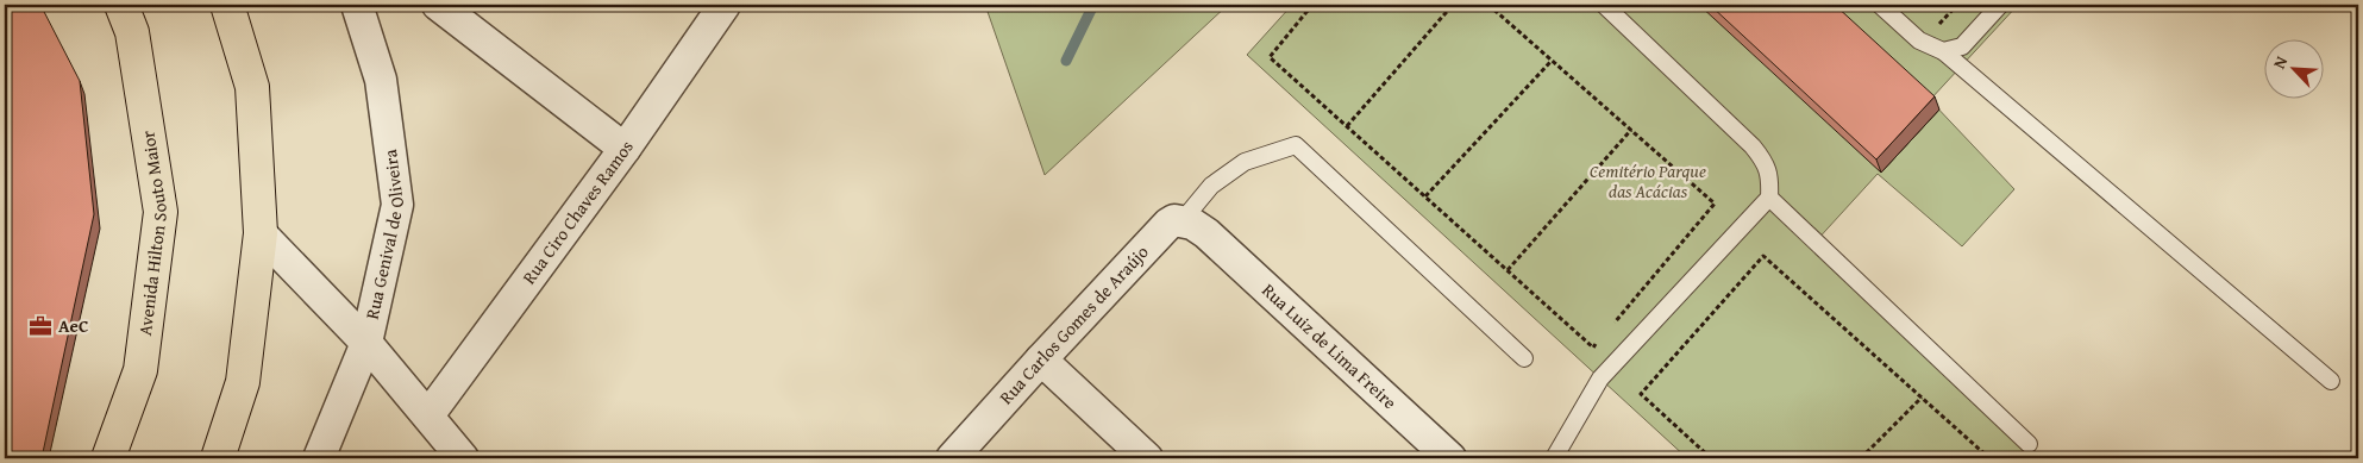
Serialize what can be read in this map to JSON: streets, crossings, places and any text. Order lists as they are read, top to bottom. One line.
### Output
{"streets":{"main road":["Avenida Hilton Souto Maior"],"street":["Rua Ciro Chaves Ramos","Rua Genival de Oliveira","Rua Carlos Gomes de Araújo","Rua Luiz de Lima Freire"]},"crossings":[["Rua Carlos Gomes de Araújo","Rua Luiz de Lima Freire"]],"parks":["Cemitério Parque das Acácias"],"places":{"office":["AeC"]},"north":"top left"}
